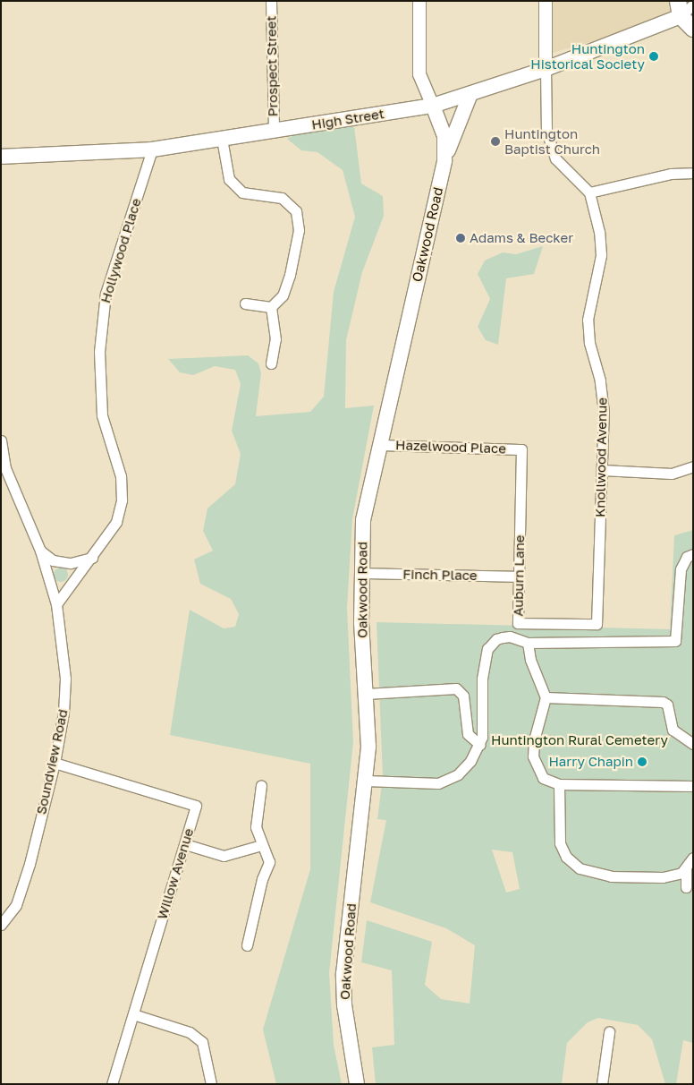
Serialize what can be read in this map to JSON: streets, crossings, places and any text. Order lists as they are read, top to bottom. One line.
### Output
{"streets":{"main road":["High Street","Oakwood Road"],"street":["Prospect Street","Hollywood Place","Hazelwood Place","Knollwood Avenue","Finch Place","Auburn Lane","Soundview Road","Willow Avenue"]},"crossings":[["Prospect Street","High Street"],["High Street","Oakwood Road"],["High Street","Hollywood Place"],["Oakwood Road","Hazelwood Place"],["Oakwood Road","Finch Place"],["Hollywood Place","Soundview Road"],["Hazelwood Place","Auburn Lane"],["Knollwood Avenue","Auburn Lane"],["Finch Place","Auburn Lane"],["Soundview Road","Willow Avenue"]],"parks":["Huntington Rural Cemetery"],"places":["Huntington Historical Society","Huntington Baptist Church","Adams & Becker","Harry Chapin"]}
